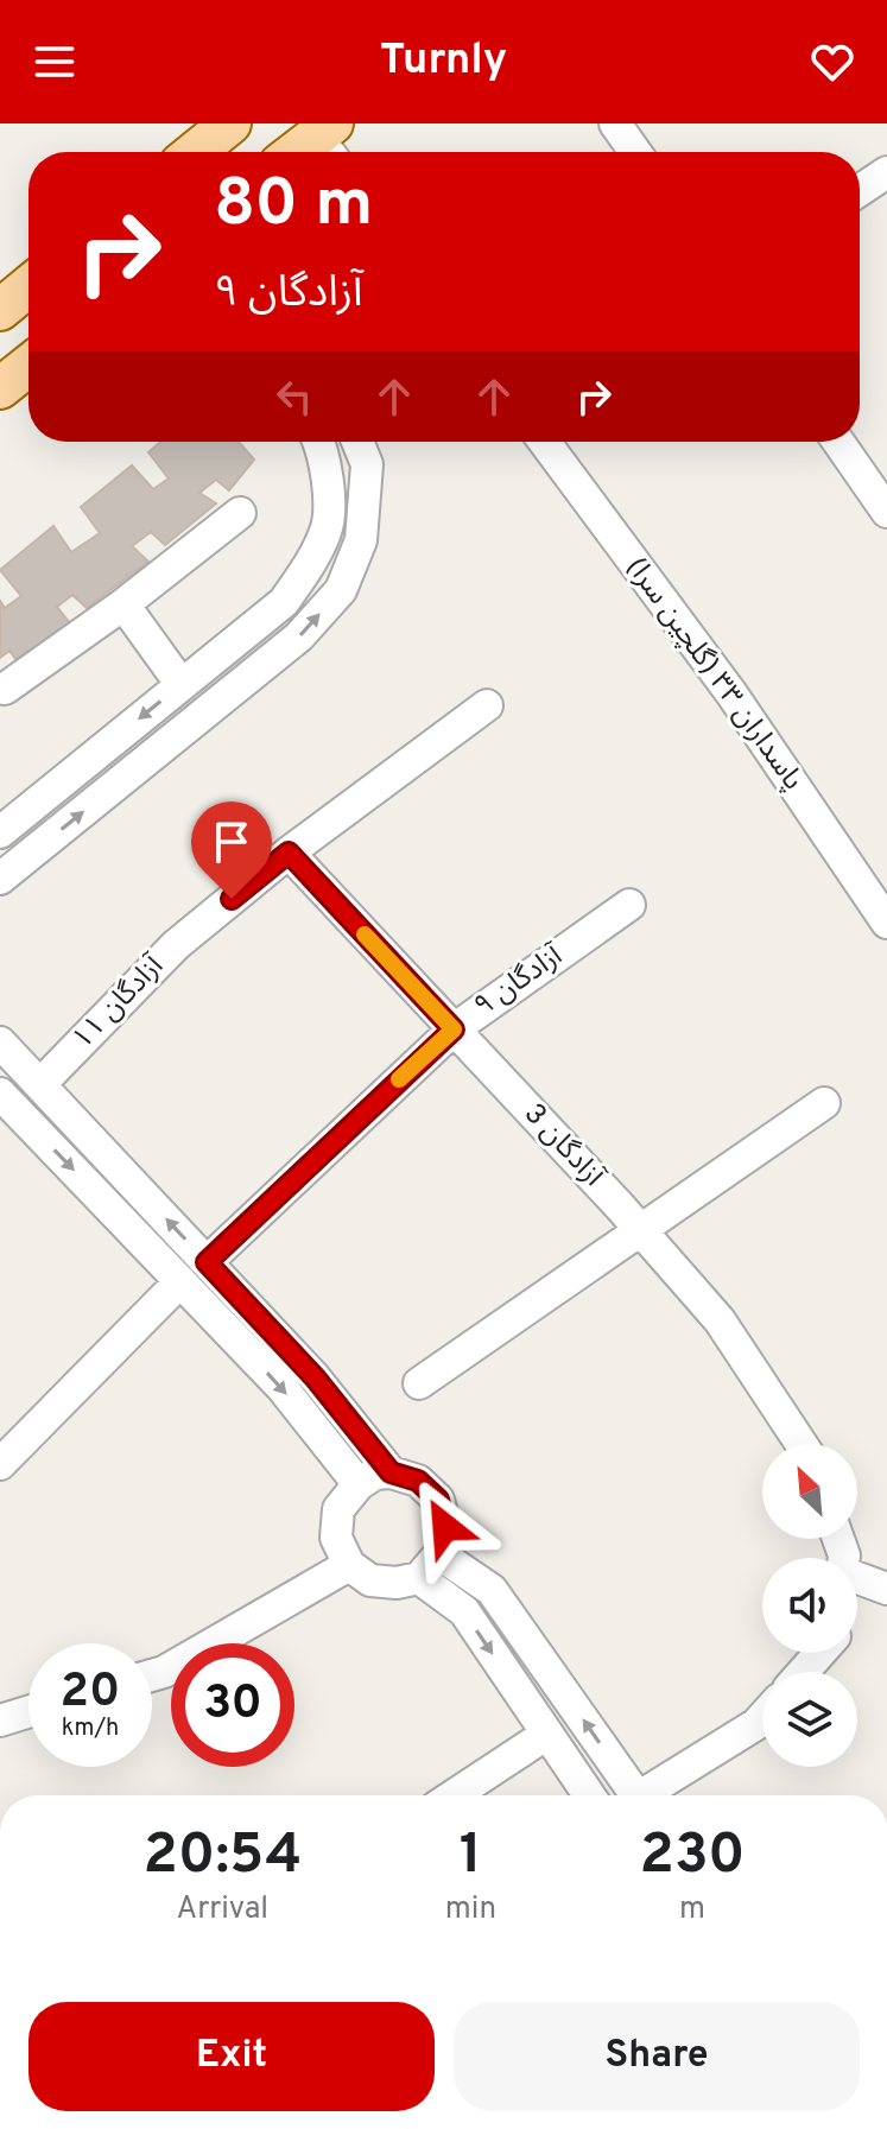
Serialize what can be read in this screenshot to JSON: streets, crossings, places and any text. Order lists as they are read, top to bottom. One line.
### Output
{"streets":{"street":["پاسداران ۳۳ (گلچین سرا)","آزادگان ۹","آزادگان ۱۱","آزادگان 3"]},"crossings":[["آزادگان ۹","آزادگان 3"],["آزادگان ۱۱","آزادگان 3"]],"north":"top left","page":{"header":"Turnly","turn":["80 m","آزادگان ۹"],"speed":"20 km/h","limit":"30","eta":["20:54","Arrival","1","min","230","m"],"buttons":["Exit","Share"]}}
